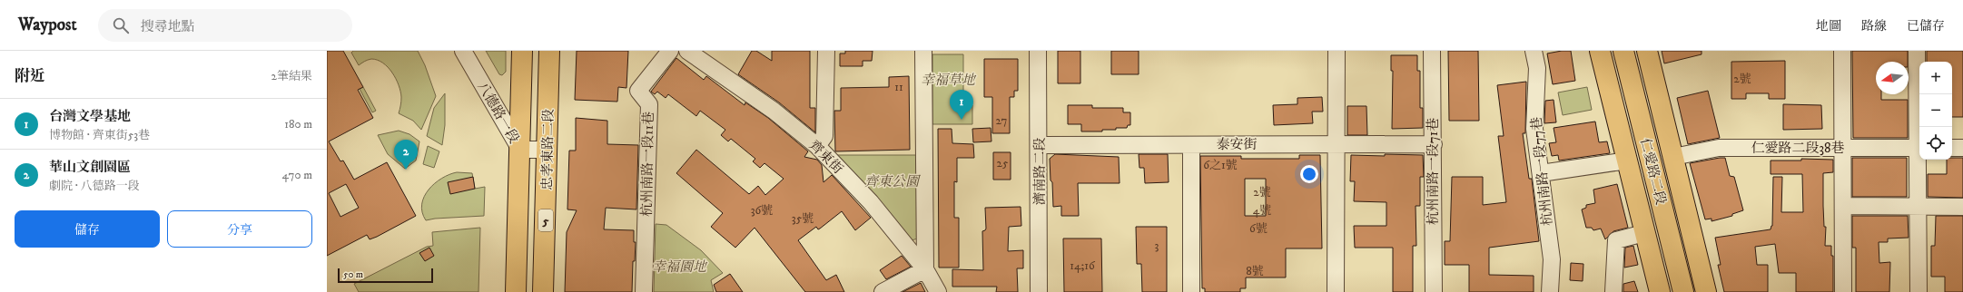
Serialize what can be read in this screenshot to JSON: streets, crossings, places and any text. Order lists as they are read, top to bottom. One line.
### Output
{"streets":{"main road":["忠孝東路二段","仁愛路二段","5"],"street":["八德路一段","泰安街","仁愛路二段38巷","齊東街","杭州南路一段11巷","濟南路二段","杭州南路一段71巷","杭州南路一段77巷"]},"crossings":[["八德路一段","忠孝東路二段"],["泰安街","濟南路二段"],["泰安街","杭州南路一段71巷"],["仁愛路二段38巷","仁愛路二段"]],"parks":["幸福草地","齊東公園","幸福園地"],"house_numbers":["2號","11","27","25","6之1號","2號","36號","4號","35號","6號","3","14;16","8號"],"scale_bar":"50 m","north":"left","page":{"header":"Waypost","search":"搜尋地點","nav":["地圖","路線","已儲存"],"heading":["附近","2筆結果"],"map_buttons":["+","−"],"pins":["1","2"],"list":[{"mark":"1","name":"台灣文學基地","note":"博物館 · 齊東街53巷","value":"180 m"},{"mark":"2","name":"華山文創園區","note":"劇院 · 八德路一段","value":"470 m"}],"buttons":["儲存","分享"],"scale":"50 m"}}
